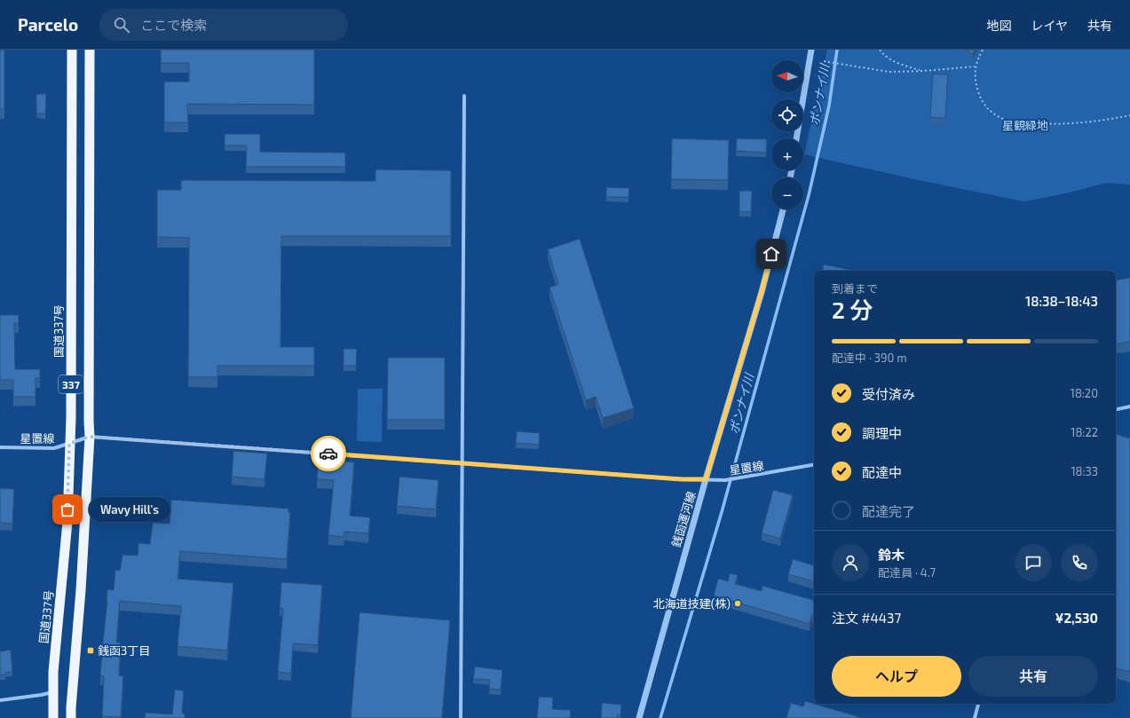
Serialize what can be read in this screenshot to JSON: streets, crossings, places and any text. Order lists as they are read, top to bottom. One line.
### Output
{"streets":{"highway":["国道337号","337"],"street":["星置線","銭函運河線"]},"crossings":[["国道337号","星置線"],["337","星置線"],["星置線","銭函運河線"]],"water":["ポンナイ川"],"parks":["星観緑地"],"places":{"other":["Wavy Hill's","北海道技建(株)"],"transit":["銭函3丁目"]},"north":"left","page":{"header":"Parcelo","search":"ここで検索","nav":["地図","レイヤ","共有"],"map_buttons":["+","−"],"heading":["2 分","到着まで","18:38–18:43"],"panel":["鈴木","配達員 · 4.7","注文 #4437","¥2,530"],"bar":"配達中 · 390 m","list":[["受付済み","18:20"],["調理中","18:22"],["配達中","18:33"],"配達完了"],"bubble":"Wavy Hill's","buttons":["ヘルプ","共有"]}}
